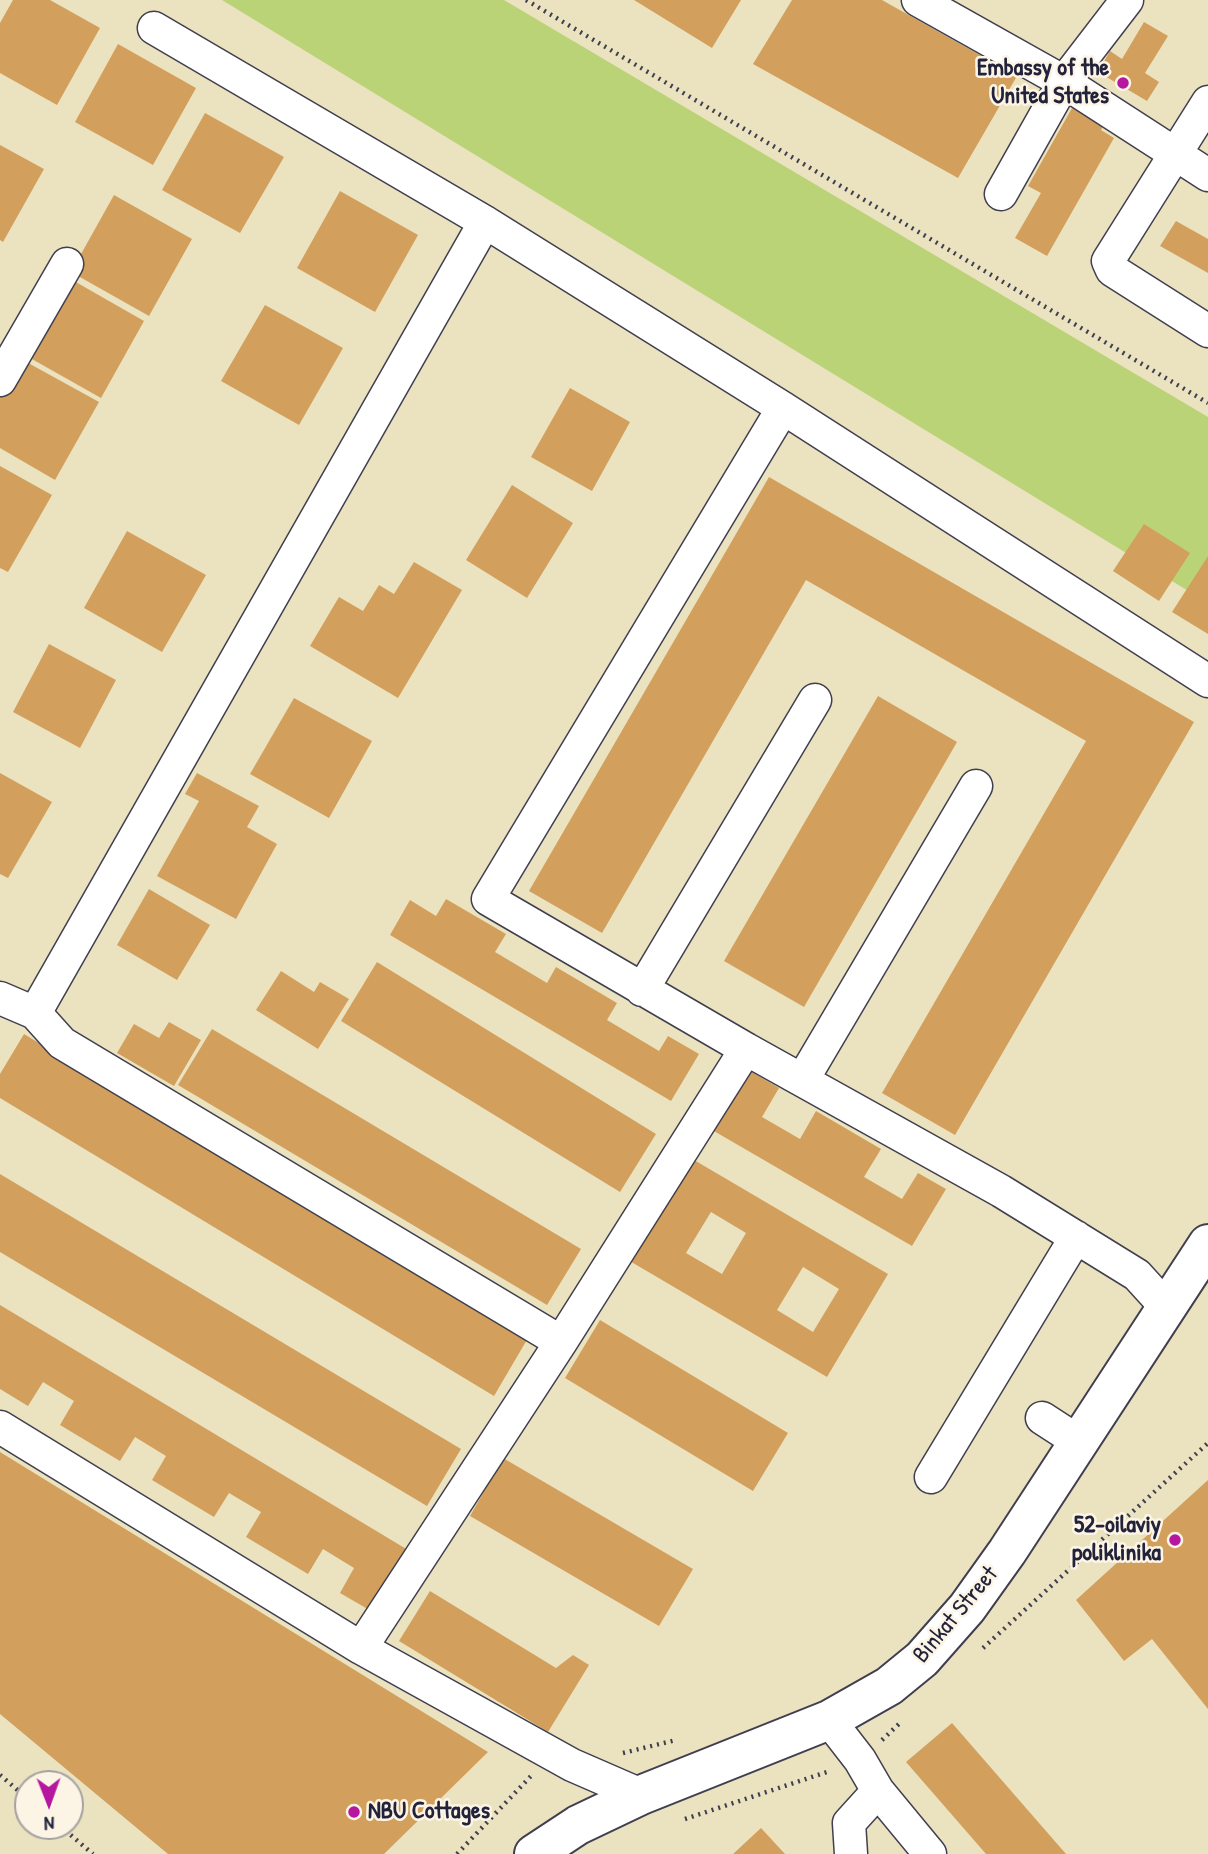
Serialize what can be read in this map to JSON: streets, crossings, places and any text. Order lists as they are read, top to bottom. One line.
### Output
{"streets":{"main road":["Binkat Street"]},"places":["Embassy of the United States","52-oilaviy poliklinika","NBU Cottages"],"north":"bottom"}
